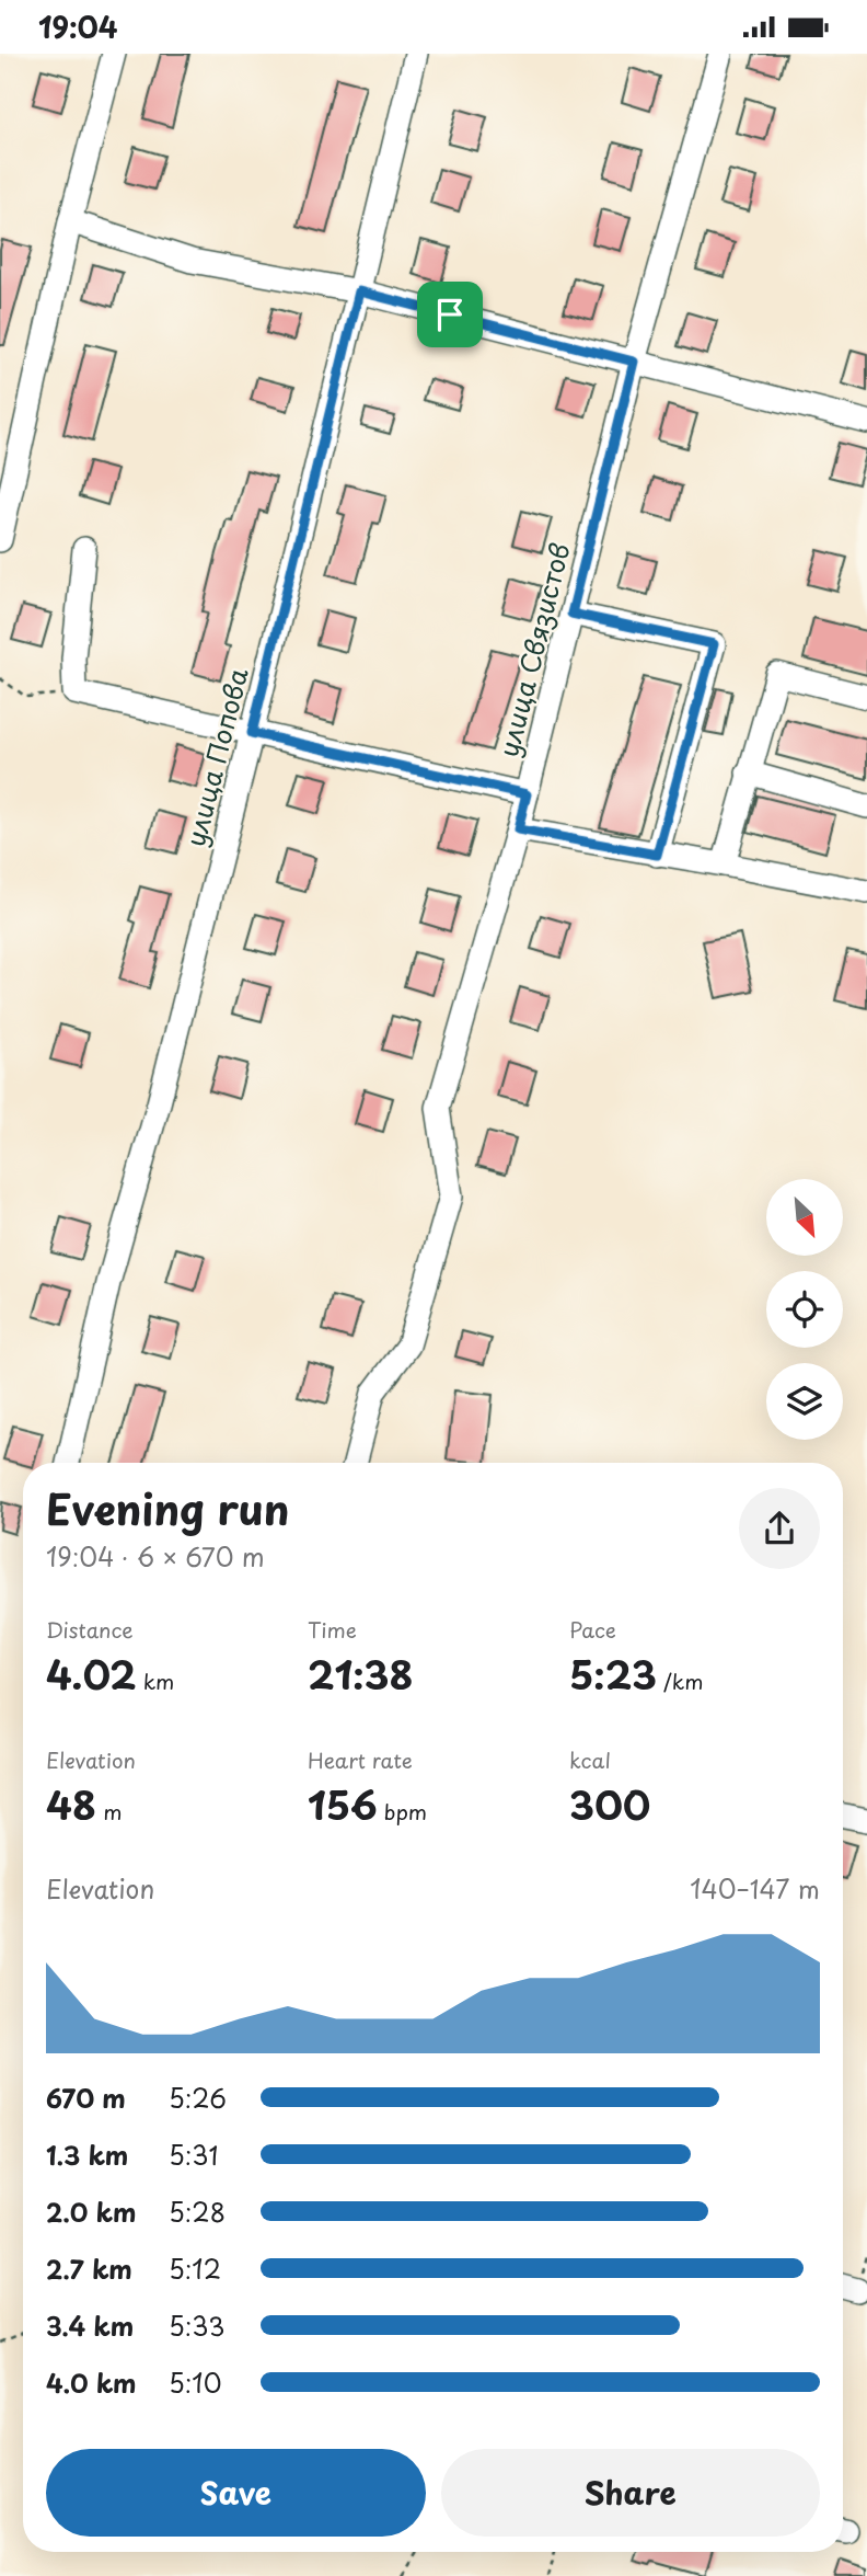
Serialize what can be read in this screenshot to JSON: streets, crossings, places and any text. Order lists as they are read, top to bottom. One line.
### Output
{"streets":{"street":["улица Связистов","улица Попова"]},"north":"bottom right","page":{"status":"19:04","heading":["Evening run","19:04 · 6 × 670 m"],"stats":[["Distance","4.02 km"],["Time","21:38"],["Pace","5:23 /km"],["Elevation","48 m"],["Heart rate","156 bpm"],["kcal","300"]],"chart":["Elevation","140–147 m"],"list":[{"name":"670 m","note":"5:26"},{"name":"1.3 km","note":"5:31"},{"name":"2.0 km","note":"5:28"},{"name":"2.7 km","note":"5:12"},{"name":"3.4 km","note":"5:33"},{"name":"4.0 km","note":"5:10"}],"buttons":["Save","Share"]}}
